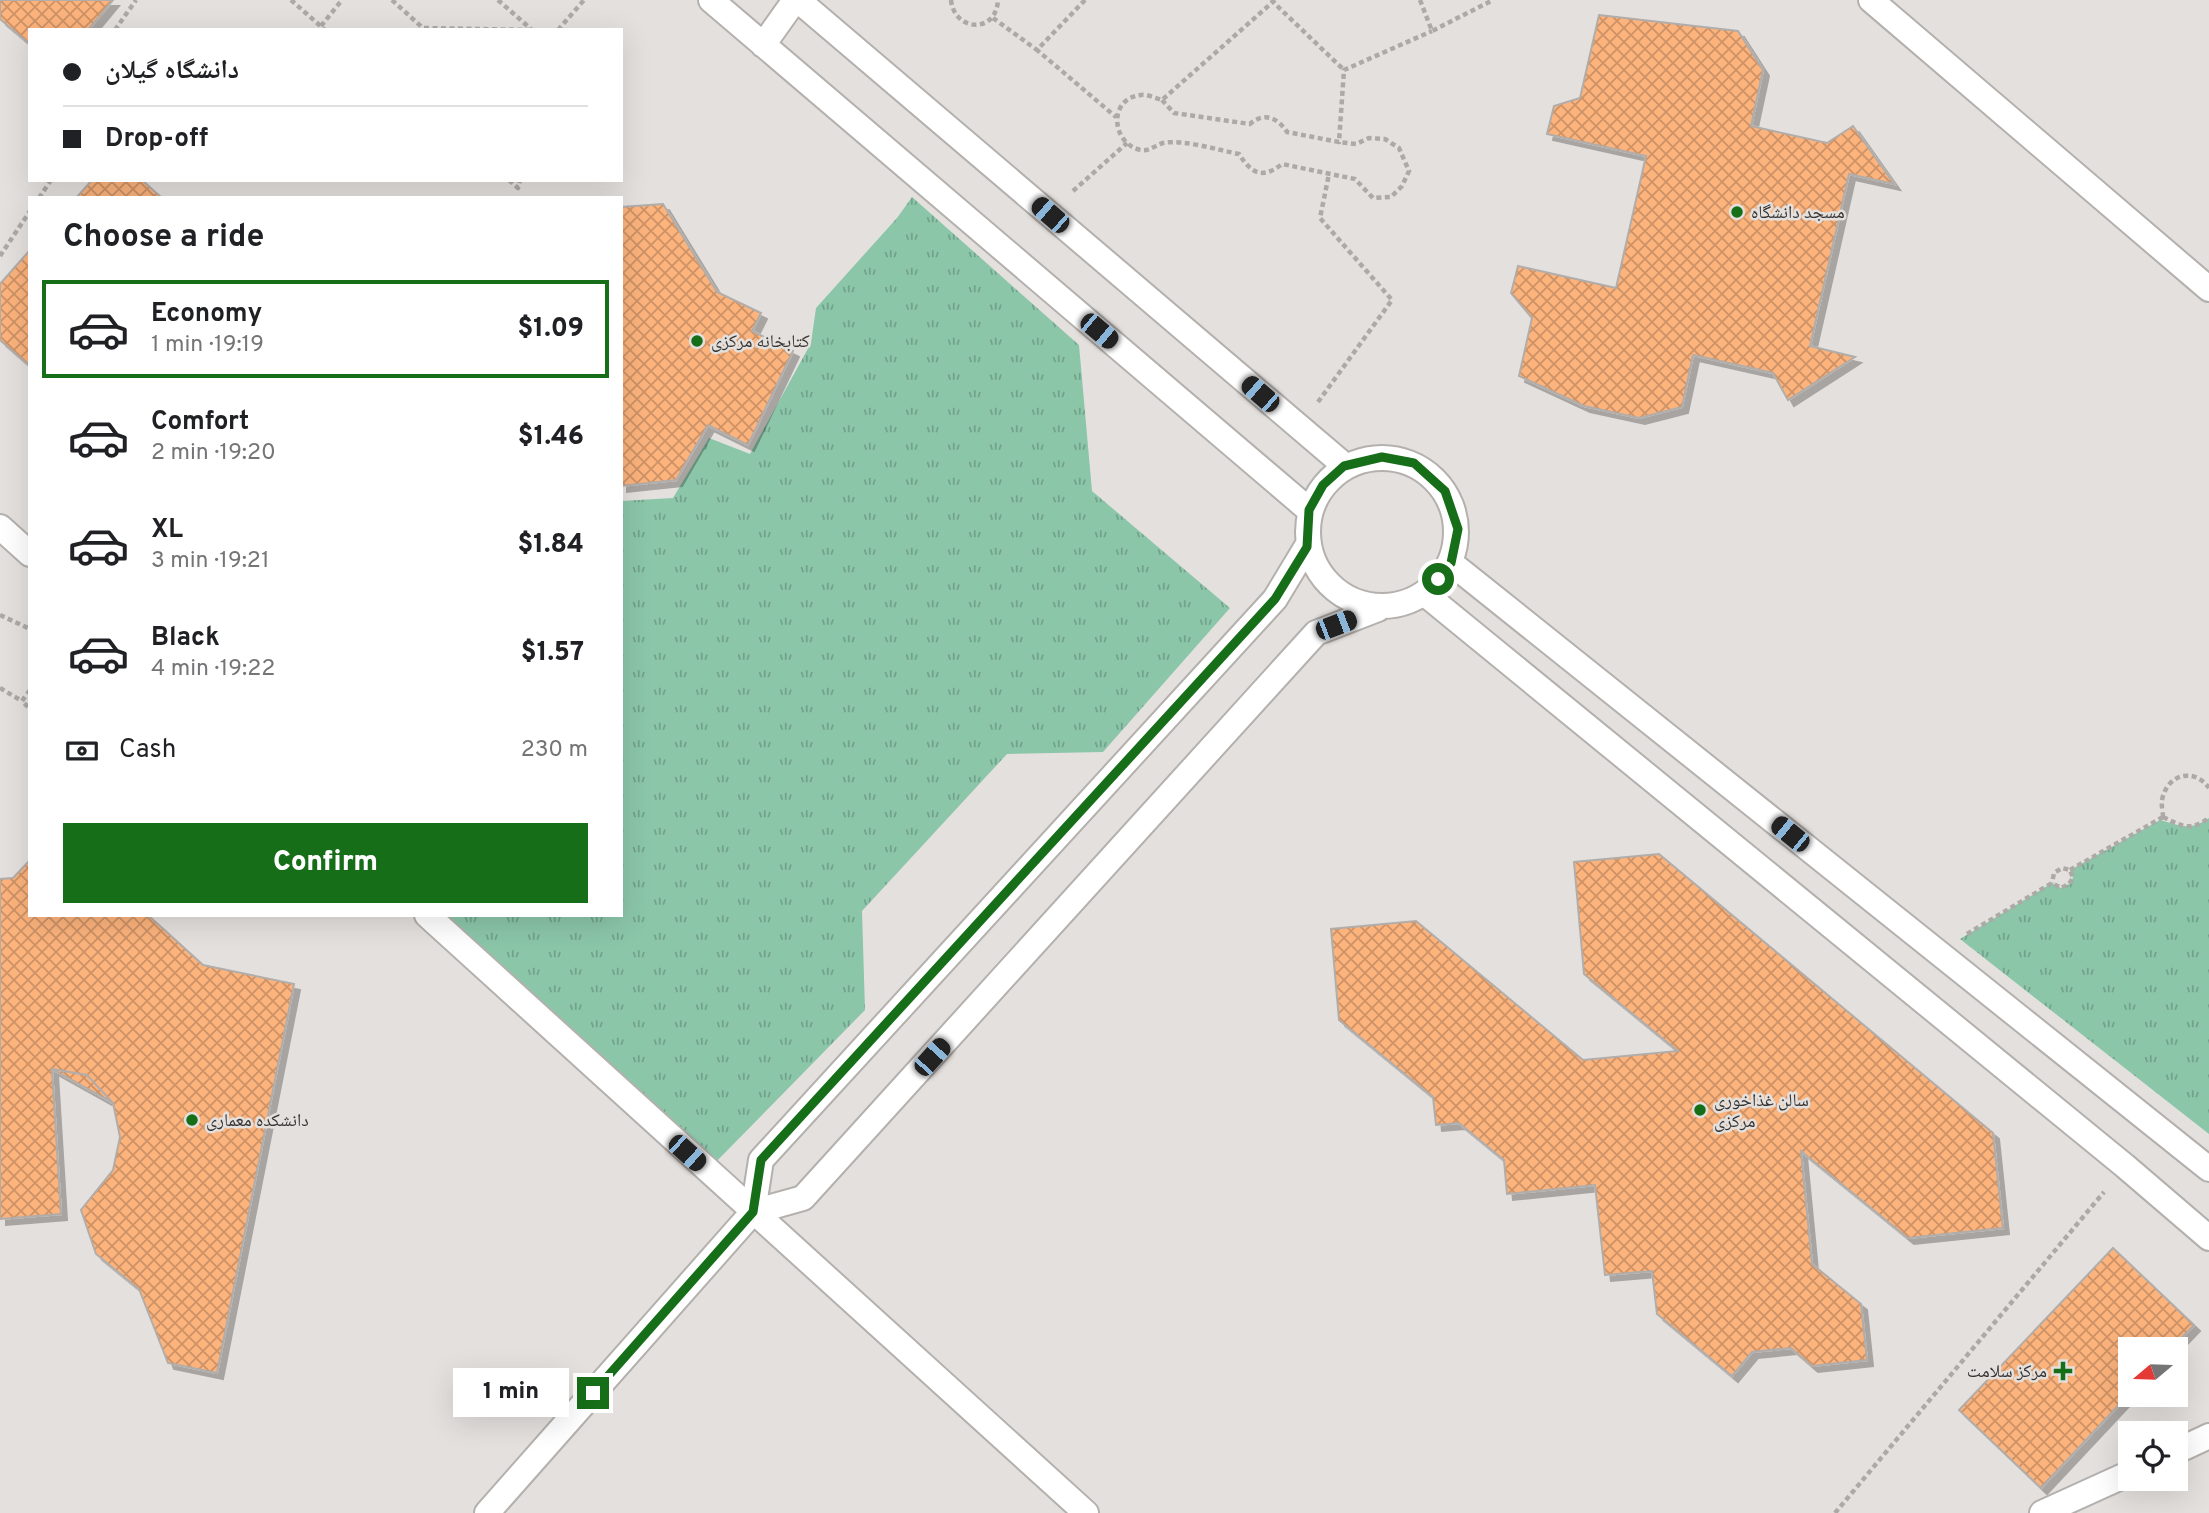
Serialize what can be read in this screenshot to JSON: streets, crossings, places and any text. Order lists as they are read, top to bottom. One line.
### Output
{"places":{"other":["مسجد دانشگاه","کتابخانه مرکزی","سالن غذاخوری مرکزی","دانشکده معماری"],"health":["مرکز سلامت"]},"north":"left","page":{"banner":["دانشگاه گیلان","Drop-off"],"heading":"Choose a ride","list":[{"name":"Economy","note":"1 min · 19:19","value":"$1.09"},{"name":"Comfort","note":"2 min · 19:20","value":"$1.46"},{"name":"XL","note":"3 min · 19:21","value":"$1.84"},{"name":"Black","note":"4 min · 19:22","value":"$1.57"}],"pay":["Cash","230 m"],"buttons":"Confirm","bubble":"1 min"}}
